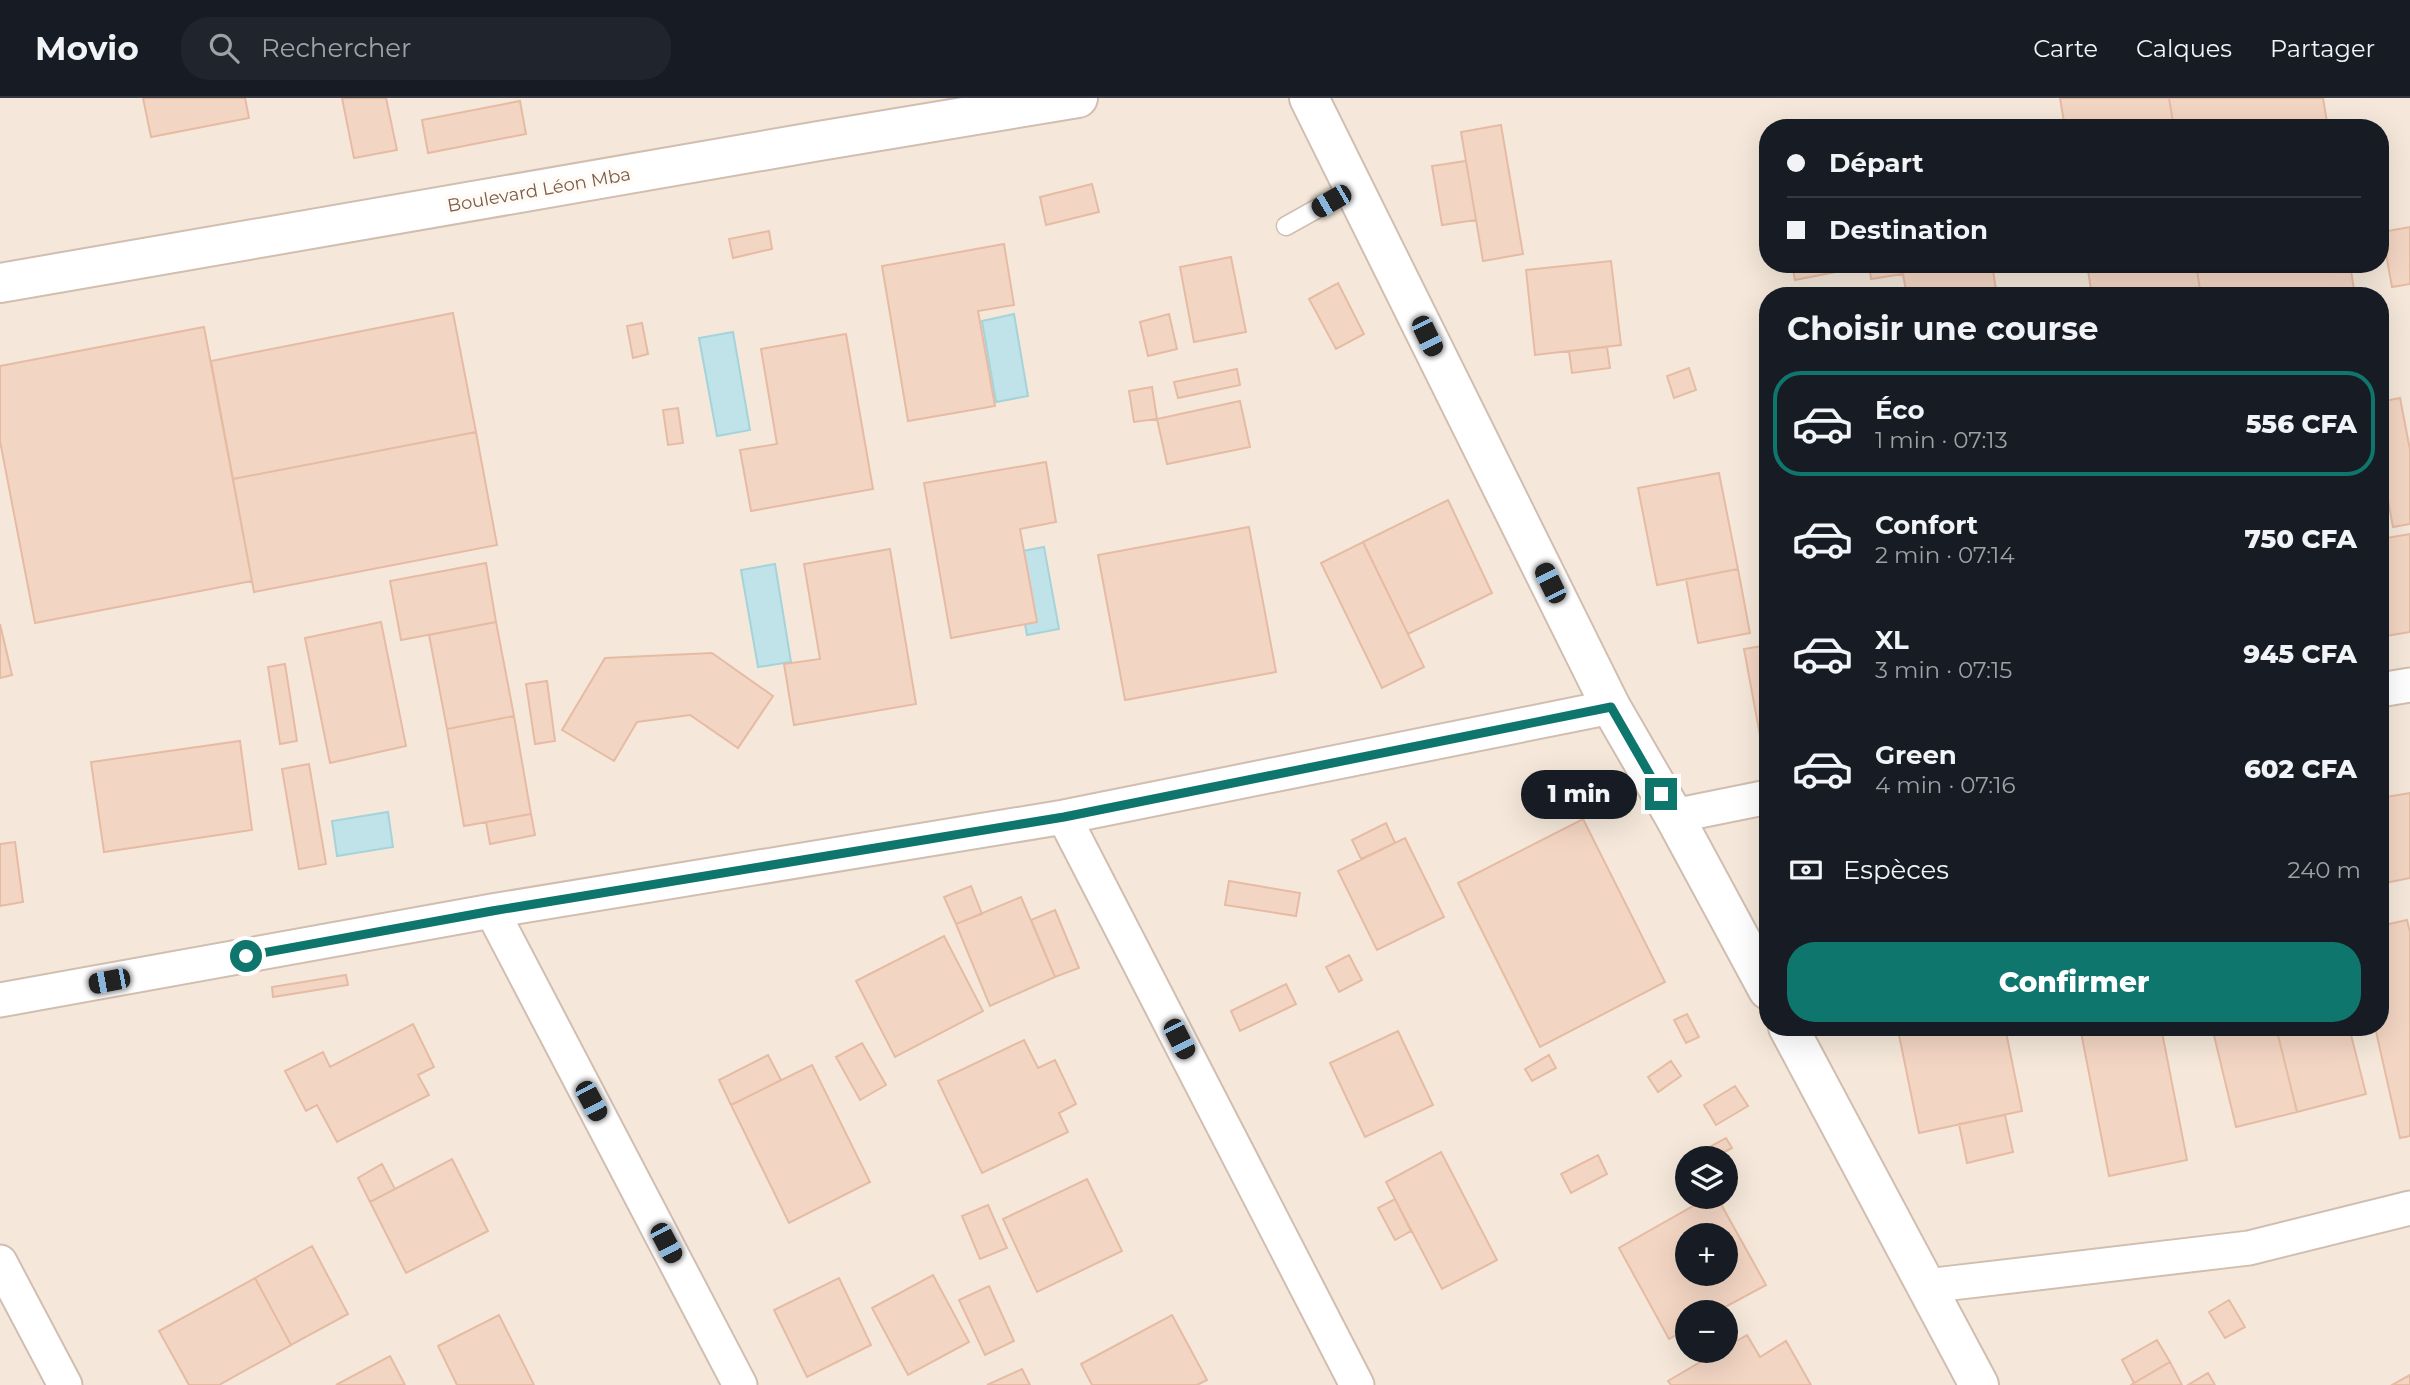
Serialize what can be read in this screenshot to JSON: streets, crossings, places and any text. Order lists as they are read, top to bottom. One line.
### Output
{"streets":{"street":["Boulevard Léon Mba"]},"page":{"header":"Movio","search":"Rechercher","nav":["Carte","Calques","Partager"],"banner":["Départ","Destination"],"heading":"Choisir une course","list":[{"name":"Éco","note":"1 min · 07:13","value":"556 CFA"},{"name":"Confort","note":"2 min · 07:14","value":"750 CFA"},{"name":"XL","note":"3 min · 07:15","value":"945 CFA"},{"name":"Green","note":"4 min · 07:16","value":"602 CFA"}],"bubble":"1 min","pay":["Espèces","240 m"],"buttons":"Confirmer","map_buttons":["+","−"]}}
